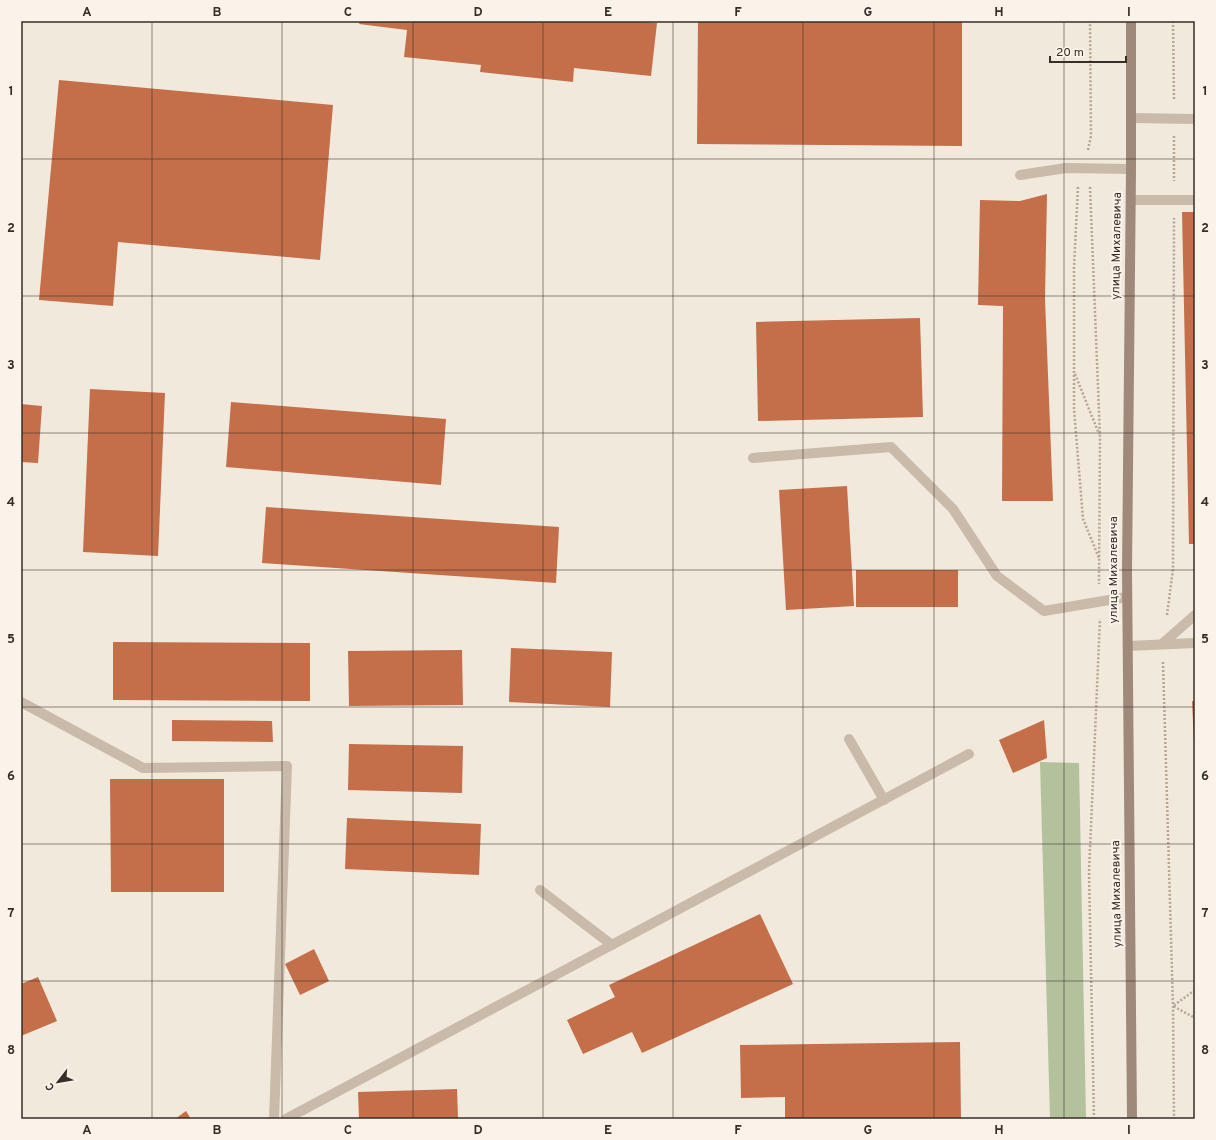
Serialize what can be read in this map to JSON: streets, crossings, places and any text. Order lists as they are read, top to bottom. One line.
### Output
{"streets":{"main road":["улица Михалевича"]},"scale_bar":"20 m","north":"bottom left","grid":{"columns":["A","B","C","D","E","F","G","H","I"],"rows":["1","2","3","4","5","6","7","8"]}}
